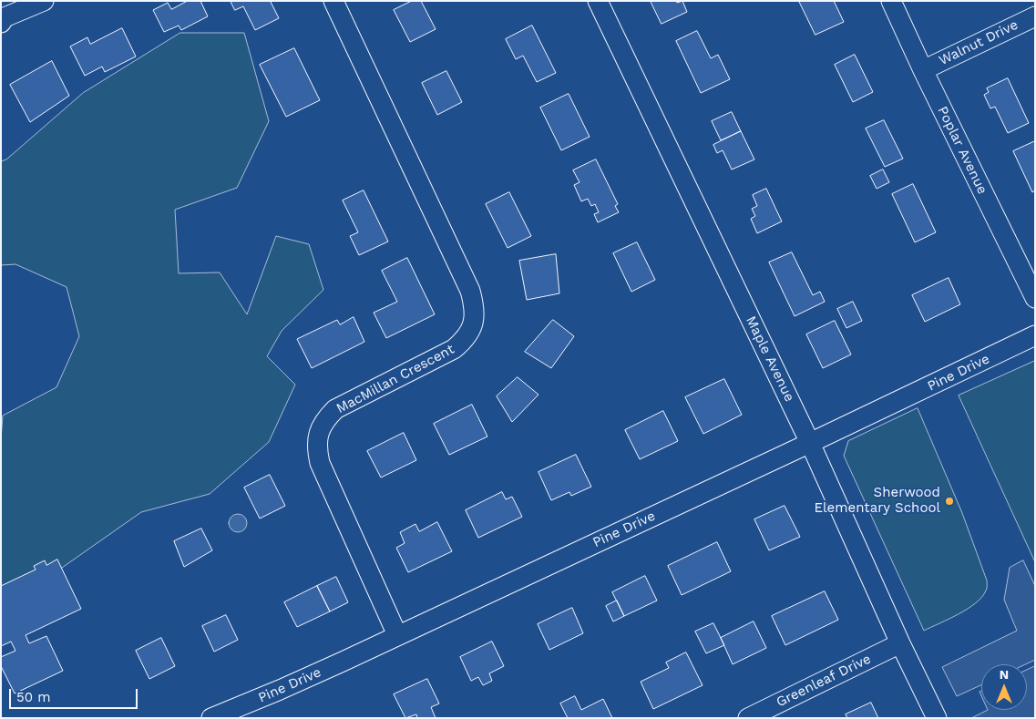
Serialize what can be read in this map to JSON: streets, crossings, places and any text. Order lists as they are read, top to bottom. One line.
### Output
{"streets":{"street":["Walnut Drive","Poplar Avenue","Maple Avenue","Pine Drive","MacMillan Crescent","Greenleaf Drive"]},"crossings":[["Walnut Drive","Poplar Avenue"],["Maple Avenue","Pine Drive"],["Maple Avenue","Greenleaf Drive"],["Pine Drive","MacMillan Crescent"]],"places":["Sherwood Elementary School"],"scale_bar":"50 m","north":"top"}
